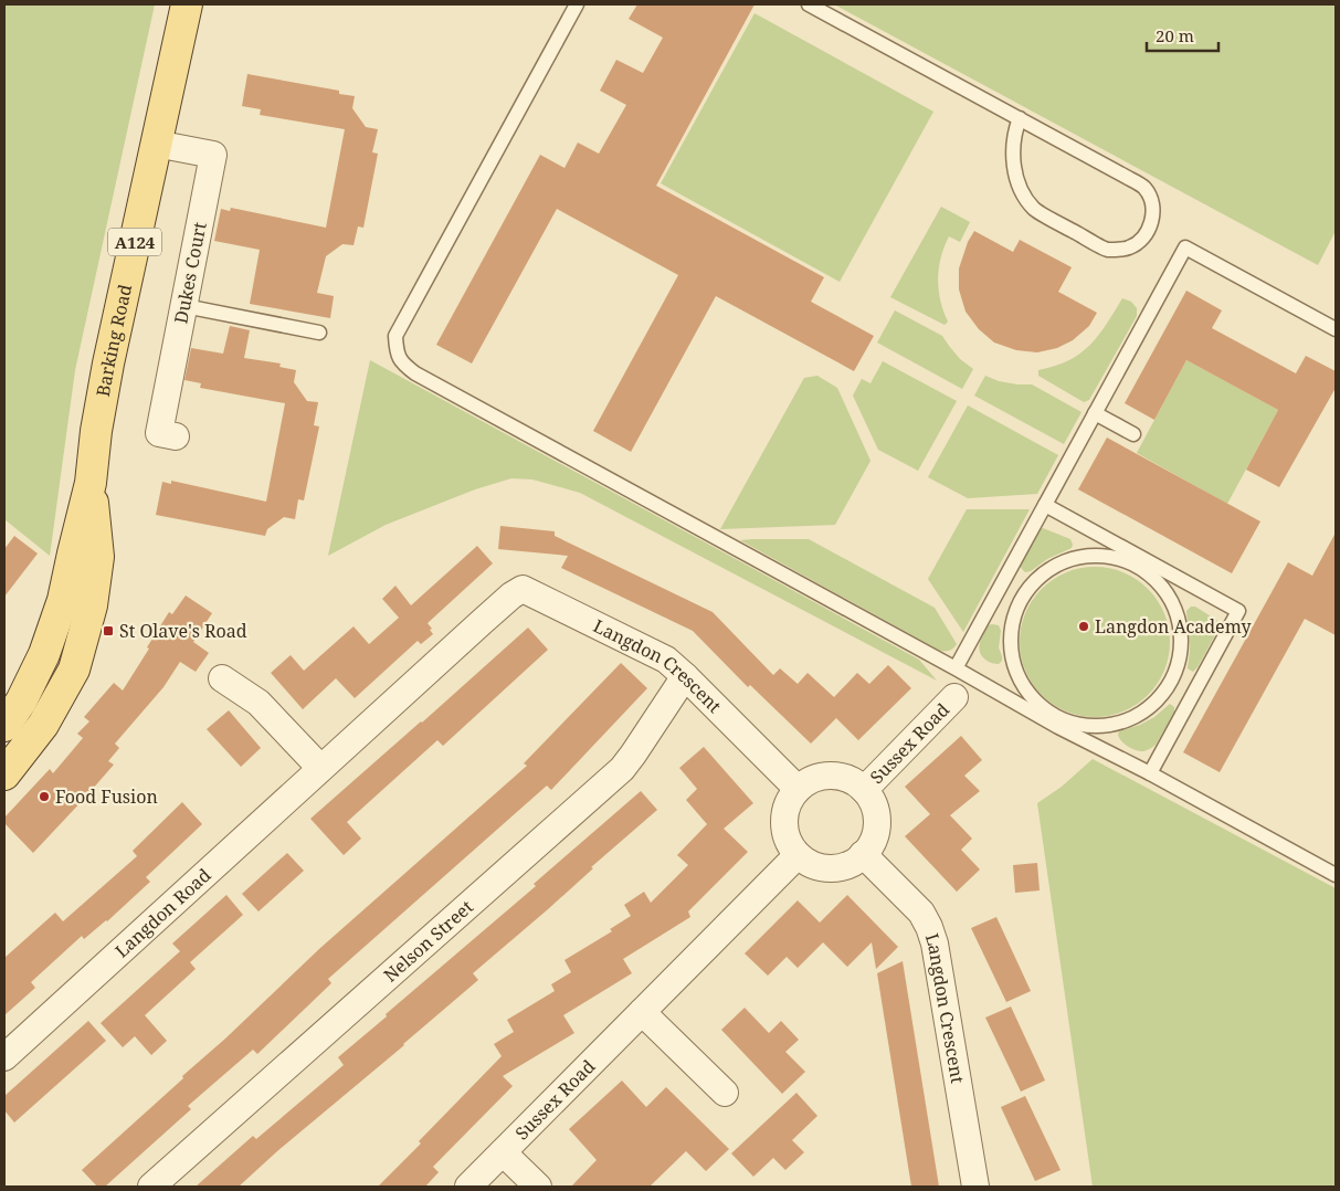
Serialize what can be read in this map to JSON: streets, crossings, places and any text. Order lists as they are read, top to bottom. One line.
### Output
{"streets":{"main road":["A124","Barking Road"],"street":["Dukes Court","Langdon Crescent","Sussex Road","Langdon Road","Nelson Street"]},"crossings":[["Dukes Court","Barking Road"],["Langdon Crescent","Sussex Road"],["Langdon Crescent","Langdon Road"],["Langdon Crescent","Nelson Street"]],"places":{"other":["Langdon Academy","Food Fusion"],"transit":["St Olave's Road"]},"scale_bar":"20 m"}
